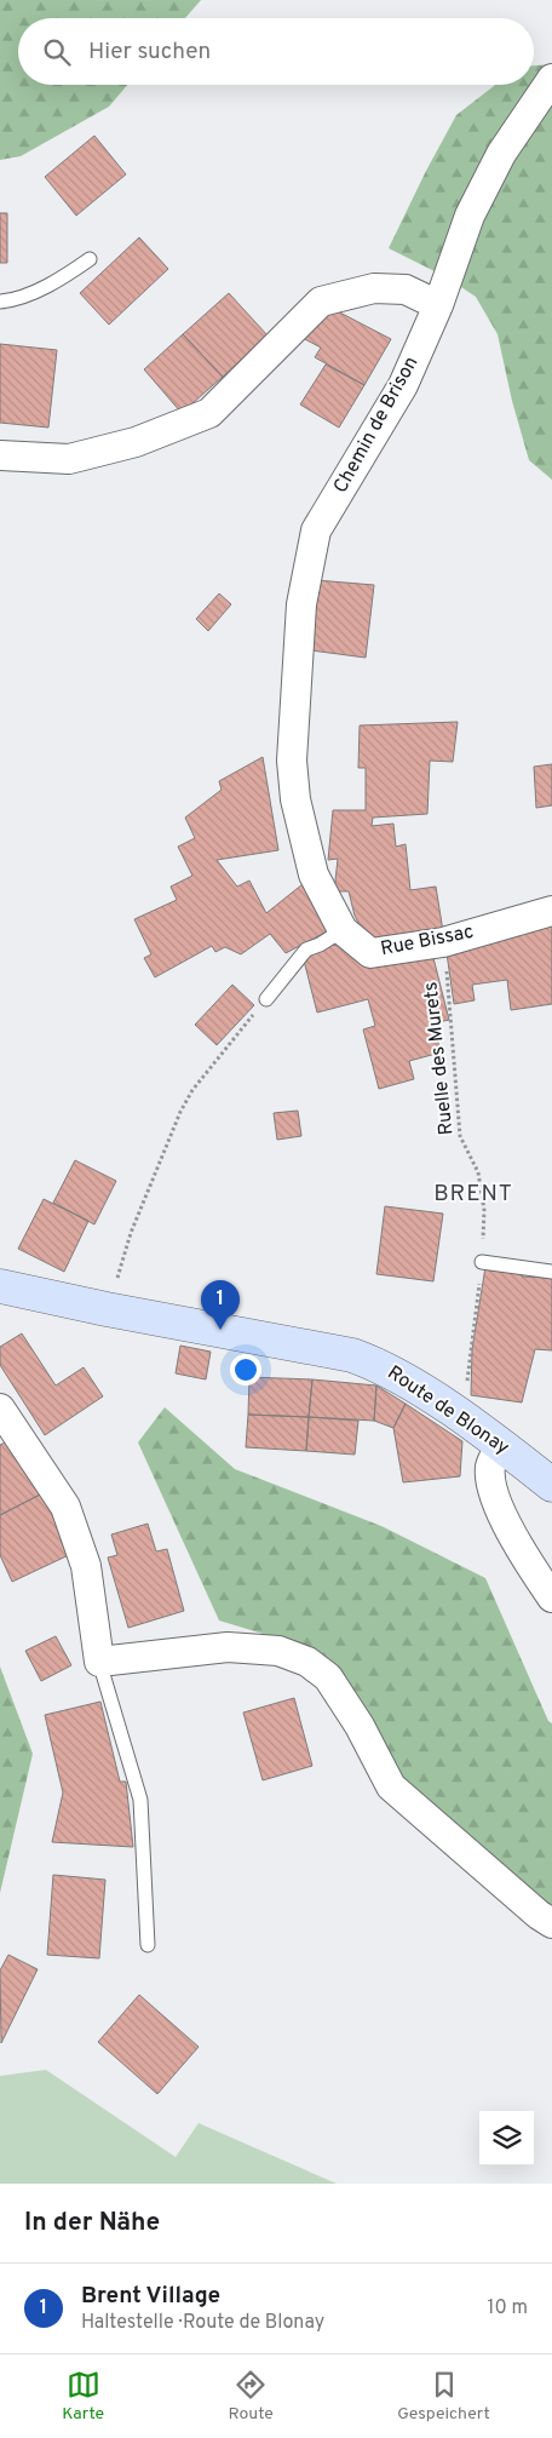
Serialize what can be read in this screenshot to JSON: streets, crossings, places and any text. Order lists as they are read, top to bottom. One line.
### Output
{"streets":{"main road":["Route de Blonay"],"street":["Chemin de Brison","Rue Bissac"],"path":["Ruelle des Murets"]},"crossings":[["Chemin de Brison","Rue Bissac"],["Rue Bissac","Ruelle des Murets"],["Ruelle des Murets","Route de Blonay"]],"districts":["BRENT"],"page":{"search":"Hier suchen","pins":"1","heading":"In der Nähe","list":[{"mark":"1","name":"Brent Village","note":"Haltestelle · Route de Blonay","value":"10 m"}],"nav":["Karte","Route","Gespeichert"]}}
